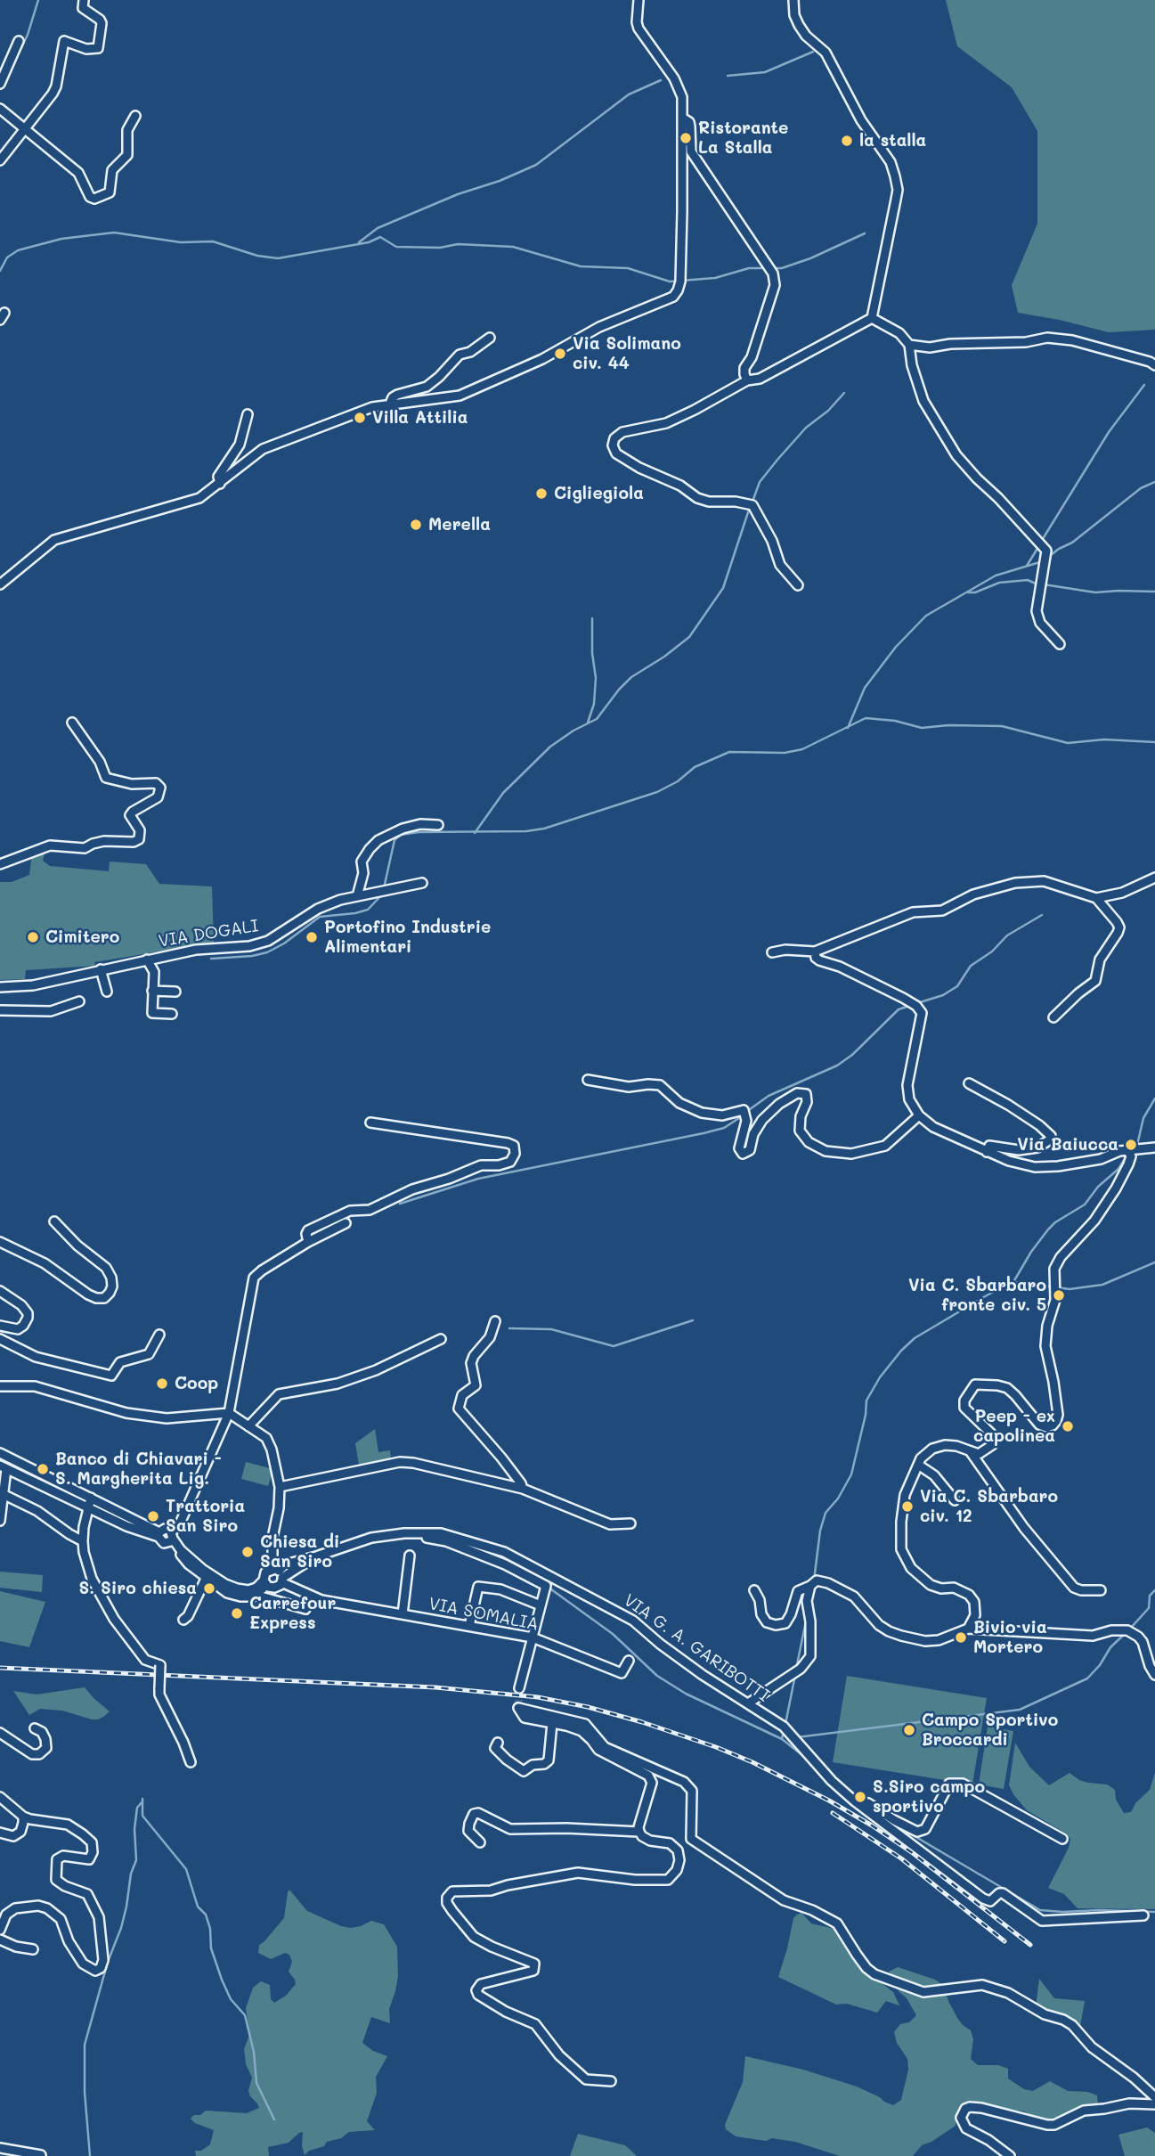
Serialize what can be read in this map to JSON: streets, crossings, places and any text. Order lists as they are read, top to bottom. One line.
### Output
{"streets":{"street":["VIA DOGALI","VIA SOMALIA","VIA G. A. GARIBOTTI"]},"places":["Ristorante La Stalla","la stalla","Via Solimano civ. 44","Villa Attilia","Cigliegiola","Merella","Cimitero","Portofino Industrie Alimentari","Via Baiucca","Via C. Sbarbaro fronte civ. 5","Coop","Peep - ex capolinea","Banco di Chiavari - S. Margherita Lig.","Via C. Sbarbaro civ. 12","Trattoria San Siro","Chiesa di San Siro","S. Siro chiesa","Carrefour Express","Bivio via Mortero","Campo Sportivo Broccardi","S.Siro campo sportivo"]}
